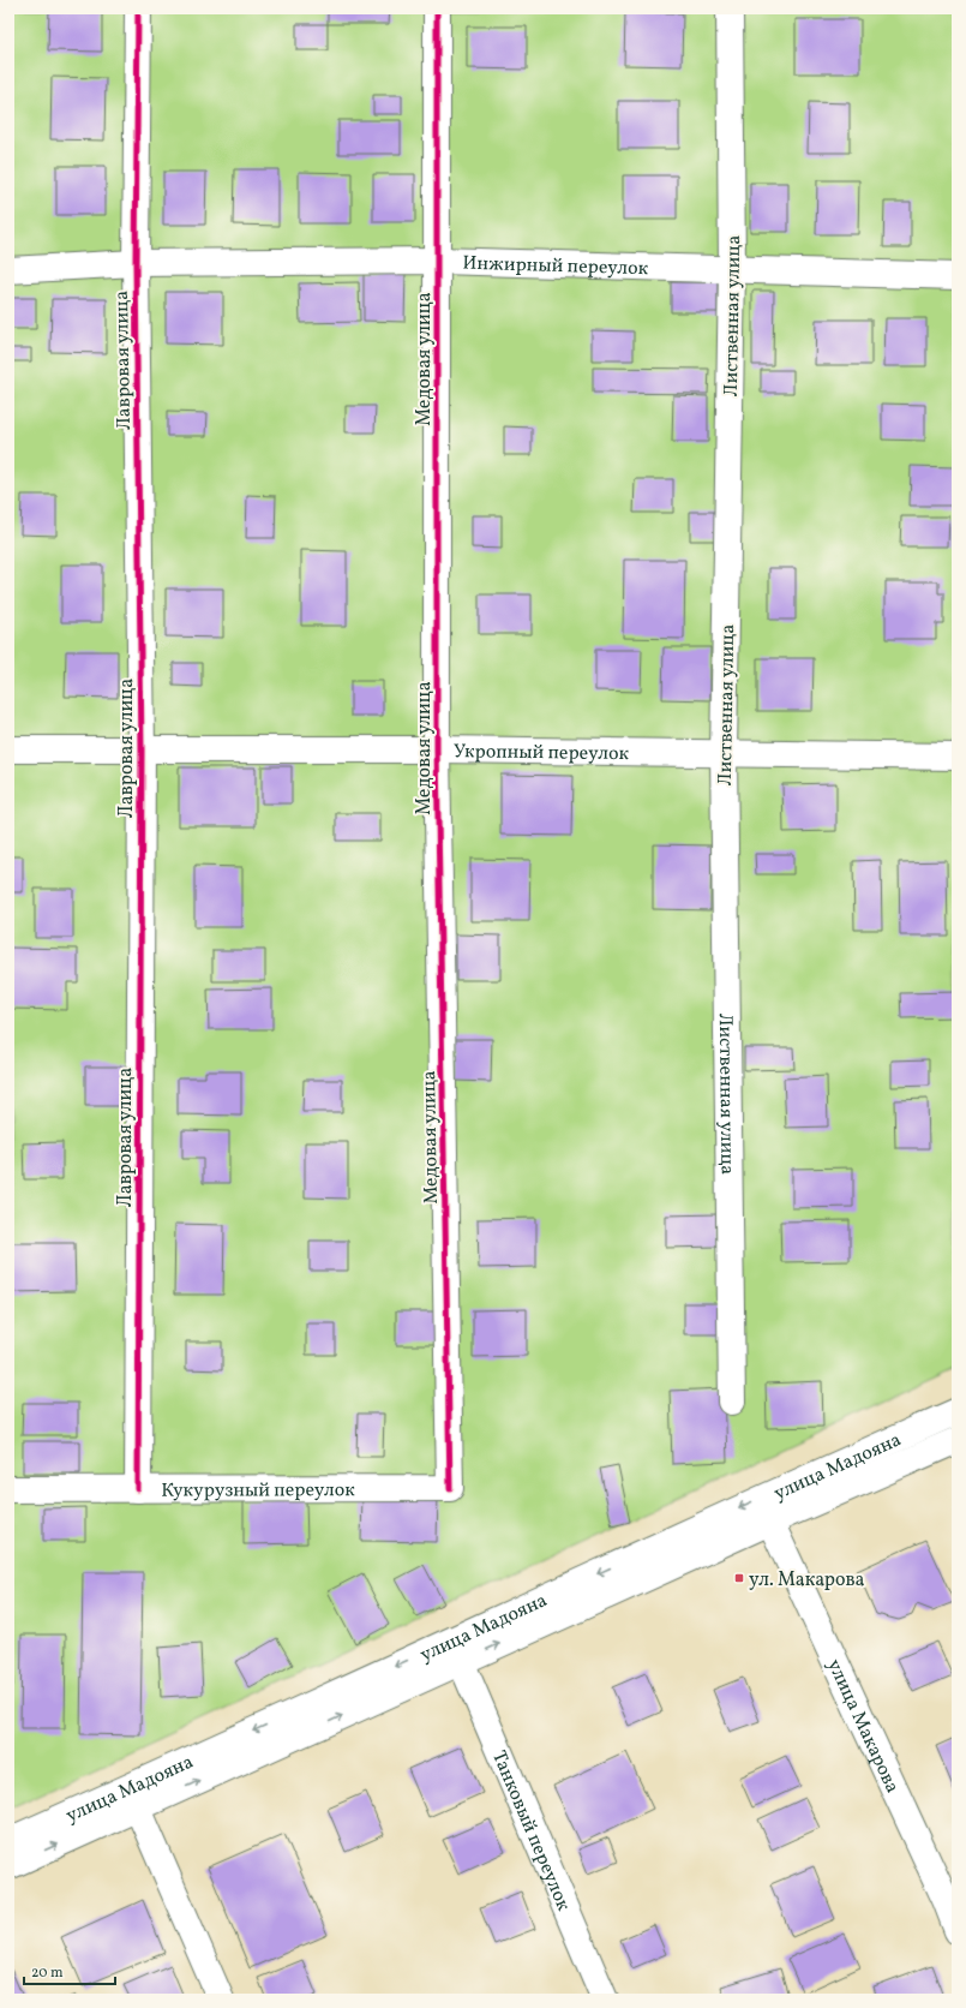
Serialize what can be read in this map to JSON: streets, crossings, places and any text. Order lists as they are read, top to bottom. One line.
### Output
{"streets":{"street":["Инжирный переулок","Лиственная улица","Медовая улица","Лавровая улица","Укропный переулок","улица Мадояна","Кукурузный переулок","улица Макарова","Танковый переулок"]},"crossings":[["Инжирный переулок","Лиственная улица"],["Инжирный переулок","Медовая улица"],["Инжирный переулок","Лавровая улица"],["Лиственная улица","Укропный переулок"],["Медовая улица","Укропный переулок"],["Медовая улица","Кукурузный переулок"],["Лавровая улица","Укропный переулок"],["Лавровая улица","Кукурузный переулок"],["улица Мадояна","улица Макарова"],["улица Мадояна","Танковый переулок"]],"places":{"transit":["ул. Макарова"]},"scale_bar":"20 m"}
